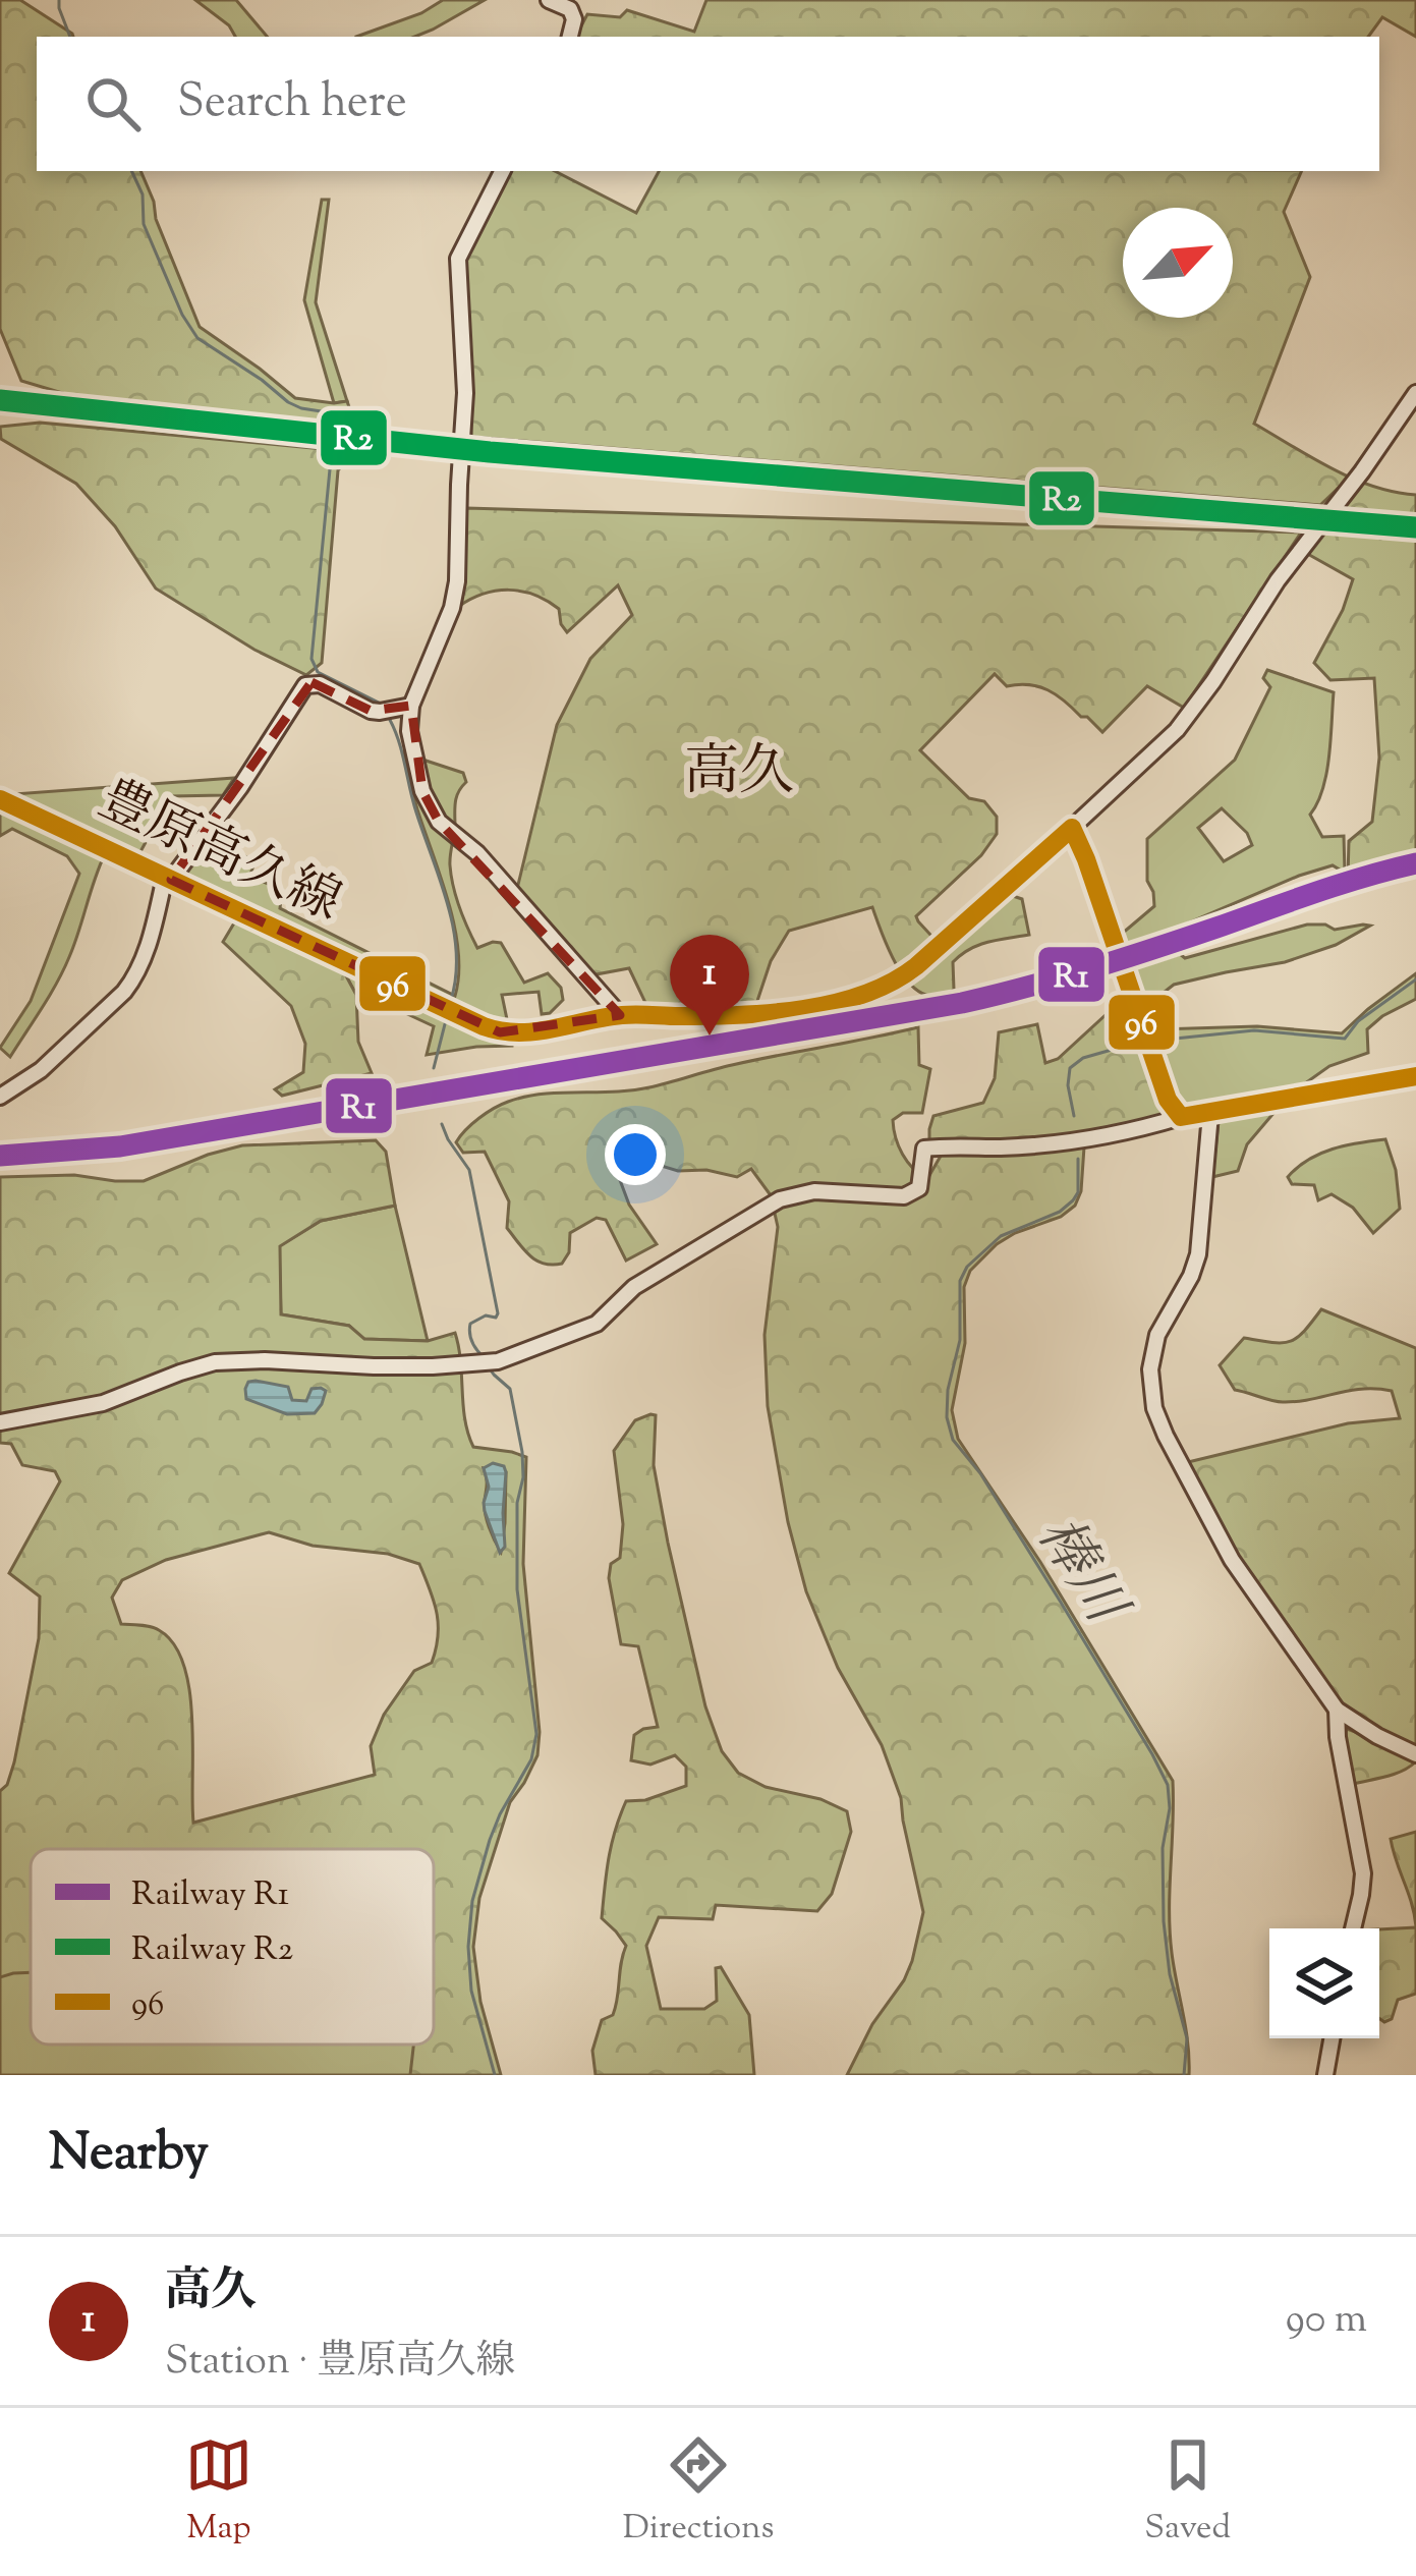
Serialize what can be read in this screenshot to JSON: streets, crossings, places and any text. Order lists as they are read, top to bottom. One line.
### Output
{"streets":{"main road":["豊原高久線"]},"districts":["高久"],"water":["棒川"],"lines":["rail line R2","transit line 96","rail line R1"],"legend":["Railway R1","Railway R2","96"],"north":"top right","page":{"search":"Search here","pins":"1","heading":"Nearby","list":[{"mark":"1","name":"高久","note":"Station · 豊原高久線","value":"90 m"}],"nav":["Map","Directions","Saved"]}}
